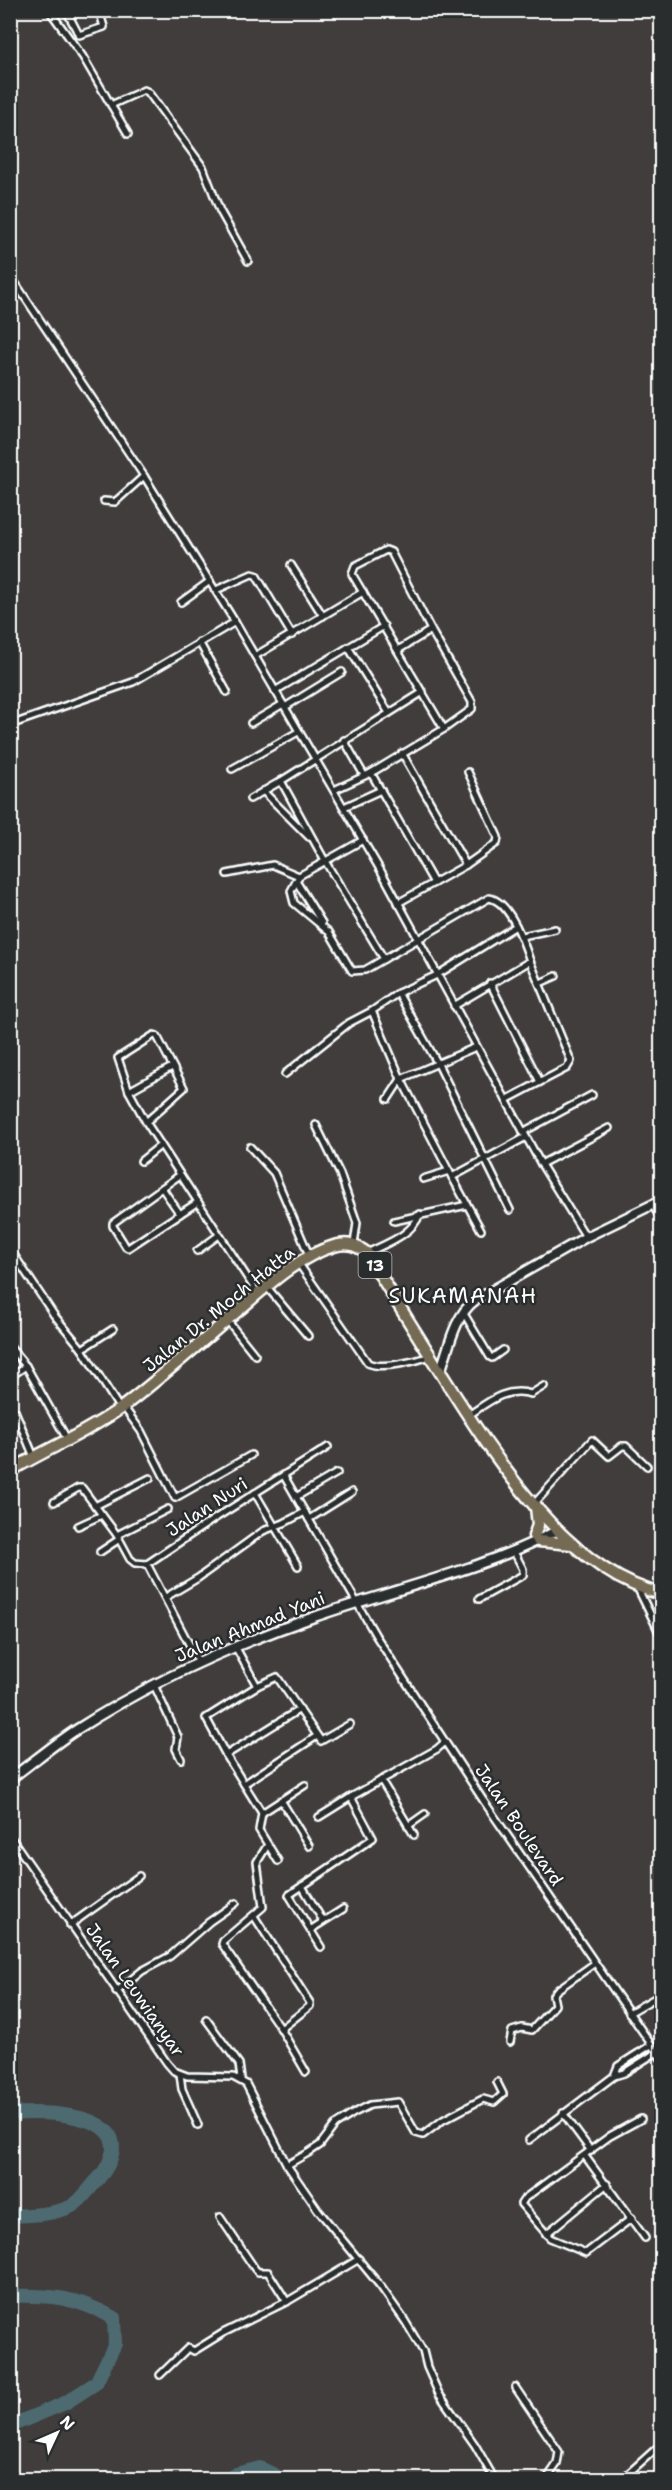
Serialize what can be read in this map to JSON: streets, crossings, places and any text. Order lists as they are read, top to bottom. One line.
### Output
{"streets":{"highway":["13","Jalan Dr. Moch Hatta"],"street":["Jalan Nuri","Jalan Ahmad Yani","Jalan Boulevard","Jalan Leuwianyar"]},"crossings":[["13","Jalan Dr. Moch Hatta"],["13","Jalan Ahmad Yani"],["Jalan Nuri","Jalan Boulevard"],["Jalan Ahmad Yani","Jalan Boulevard"]],"districts":["SUKAMANAH"],"north":"top right"}
